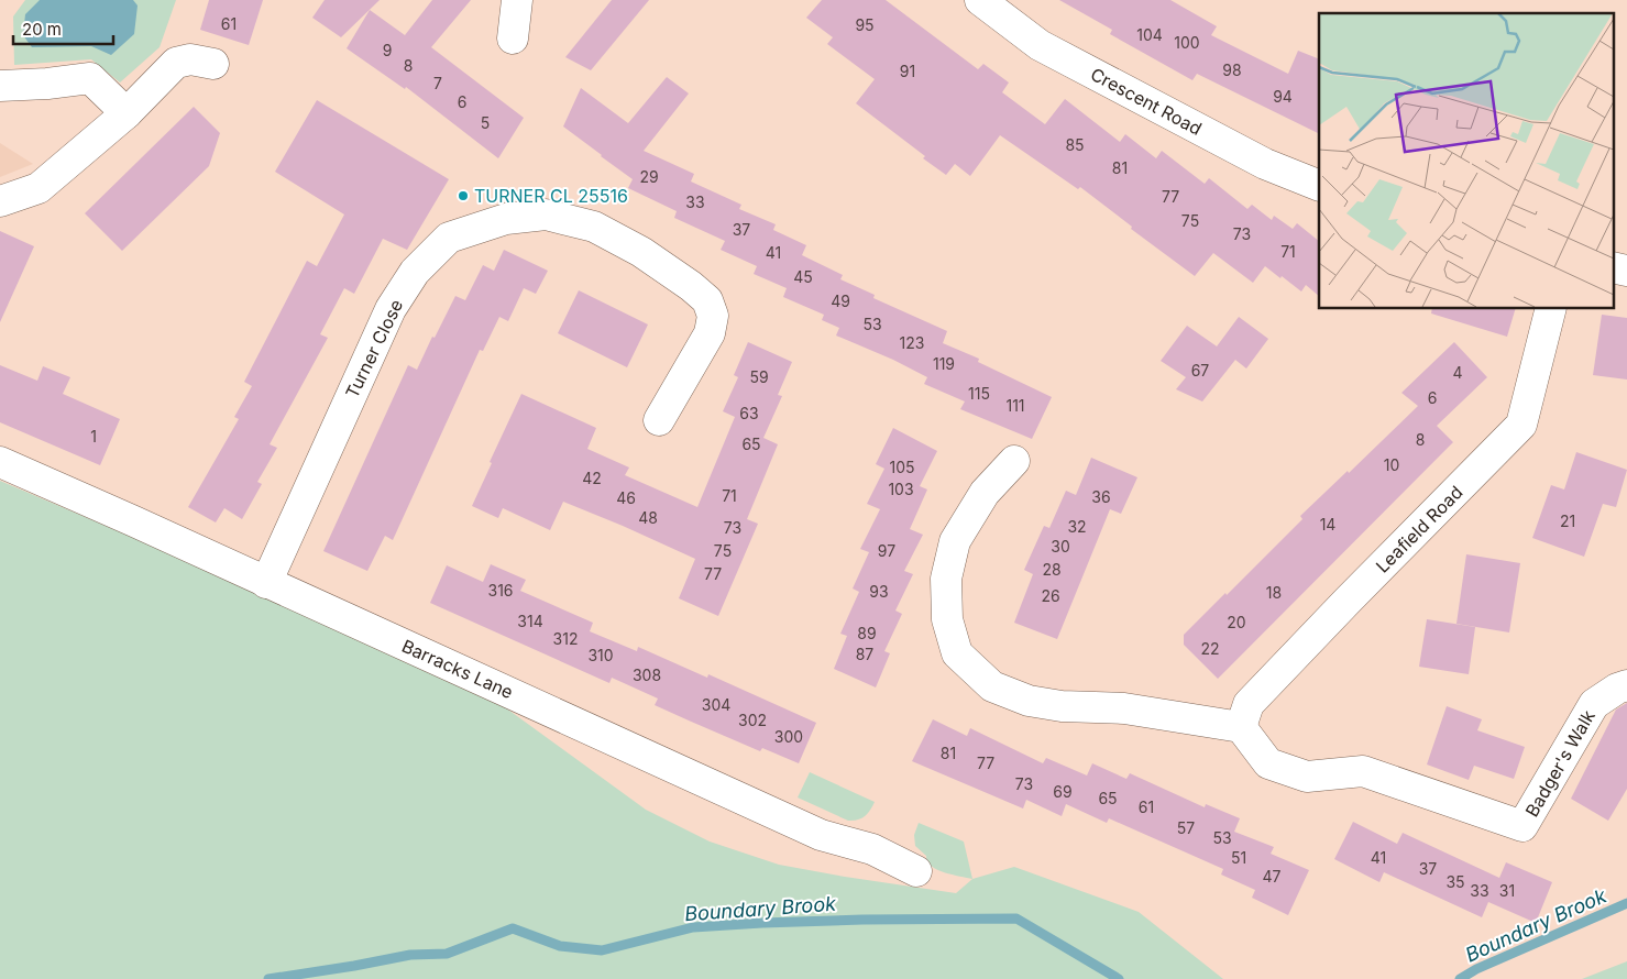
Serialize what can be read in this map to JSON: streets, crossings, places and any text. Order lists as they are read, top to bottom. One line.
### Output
{"streets":{"street":["Crescent Road","Turner Close","Leafield Road","Barracks Lane","Badger's Walk"]},"crossings":[["Turner Close","Barracks Lane"],["Leafield Road","Badger's Walk"]],"water":["Boundary Brook"],"places":["TURNER CL 25516"],"house_numbers":["61","95","104","100","9","8","98","91","7","94","6","5","85","81","29","77","33","75","37","73","71","41","45","49","53","123","119","67","4","59","115","6","111","63","1","8","65","10","105","42","103","71","36","46","48","21","14","32","73","30","75","97","28","77","316","93","18","26","314","20","89","312","22","87","310","308","304","302","300","81","77","73","69","65","61","57","53","51","41","37","47","35","33","31"],"scale_bar":"20 m"}
